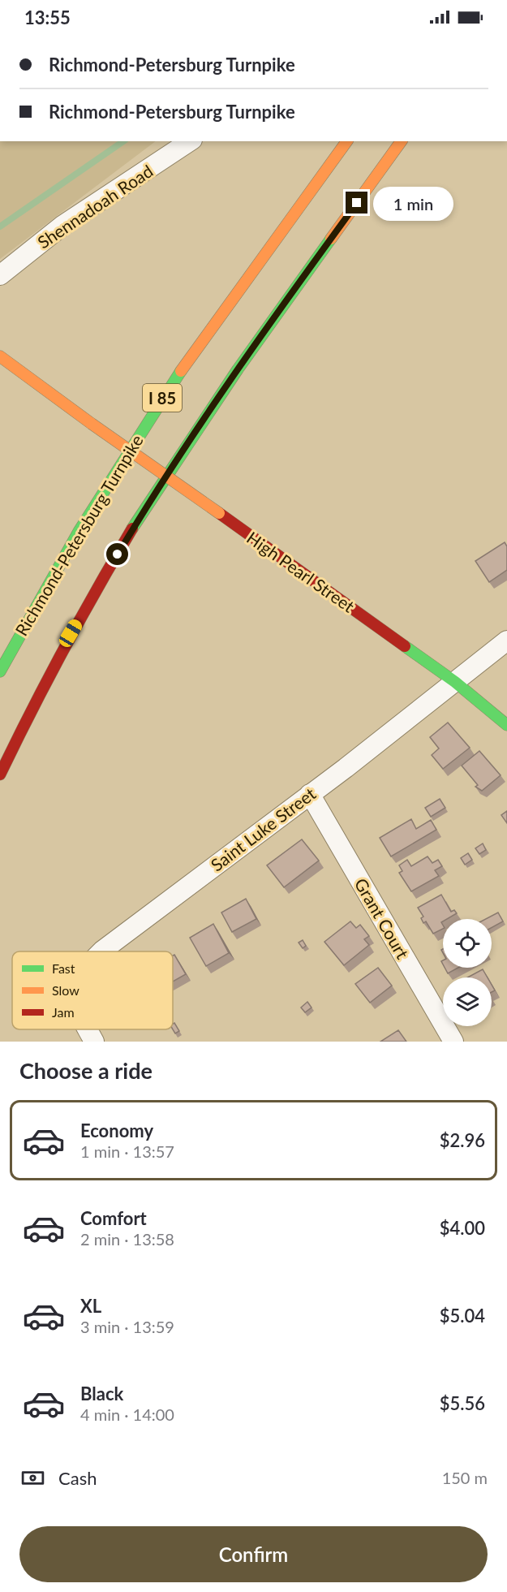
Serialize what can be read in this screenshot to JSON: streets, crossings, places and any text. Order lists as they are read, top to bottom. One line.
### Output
{"streets":{"main road":["I 85","Richmond-Petersburg Turnpike","High Pearl Street"],"street":["Shennadoah Road","Saint Luke Street","Grant Court"]},"crossings":[["High Pearl Street","Saint Luke Street"],["Saint Luke Street","Grant Court"]],"legend":["Fast","Slow","Jam"],"page":{"status":"13:55","banner":["Richmond-Petersburg Turnpike","Richmond-Petersburg Turnpike"],"bubble":"1 min","heading":"Choose a ride","list":[{"name":"Economy","note":"1 min · 13:57","value":"$2.96"},{"name":"Comfort","note":"2 min · 13:58","value":"$4.00"},{"name":"XL","note":"3 min · 13:59","value":"$5.04"},{"name":"Black","note":"4 min · 14:00","value":"$5.56"}],"pay":["Cash","150 m"],"buttons":"Confirm"}}
